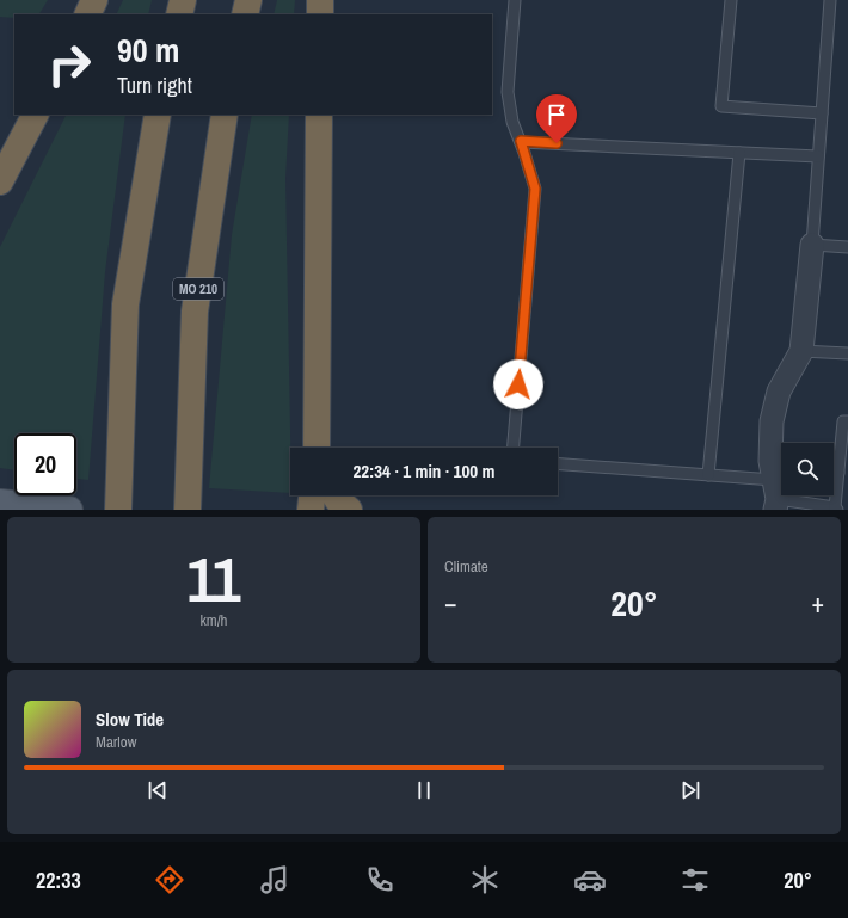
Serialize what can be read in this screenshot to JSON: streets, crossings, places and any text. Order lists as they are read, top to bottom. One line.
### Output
{"streets":{"highway":["MO 210"]},"page":{"turn":["90 m","Turn right"],"limit":"20","trip":"22:34 · 1 min · 100 m","tile":[["11","km/h"],"Climate"],"heat":["−","20°","+"],"song":["Slow Tide","Marlow"],"tabs":["22:33","20°"]}}
